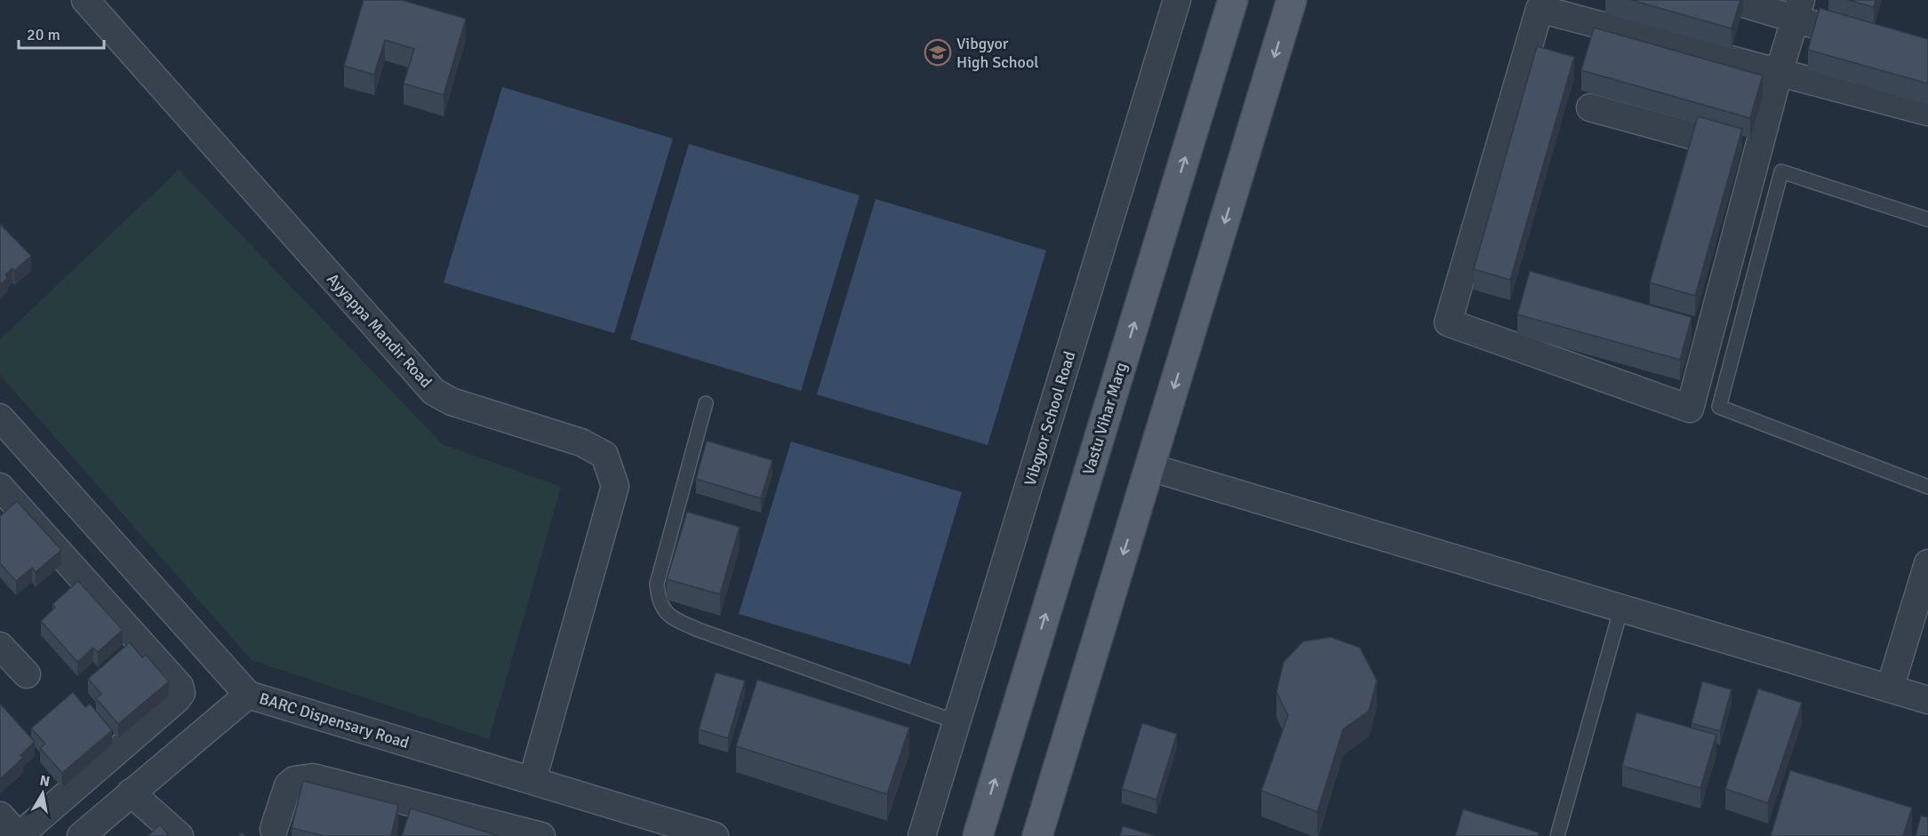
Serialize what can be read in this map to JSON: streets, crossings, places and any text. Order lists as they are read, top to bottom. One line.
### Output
{"streets":{"main road":["Vastu Vihar Marg"],"street":["Ayyappa Mandir Road","Vibgyor School Road","BARC Dispensary Road"]},"crossings":[["Ayyappa Mandir Road","BARC Dispensary Road"]],"places":{"school or university":["Vibgyor High School"]},"scale_bar":"20 m","north":"top"}
